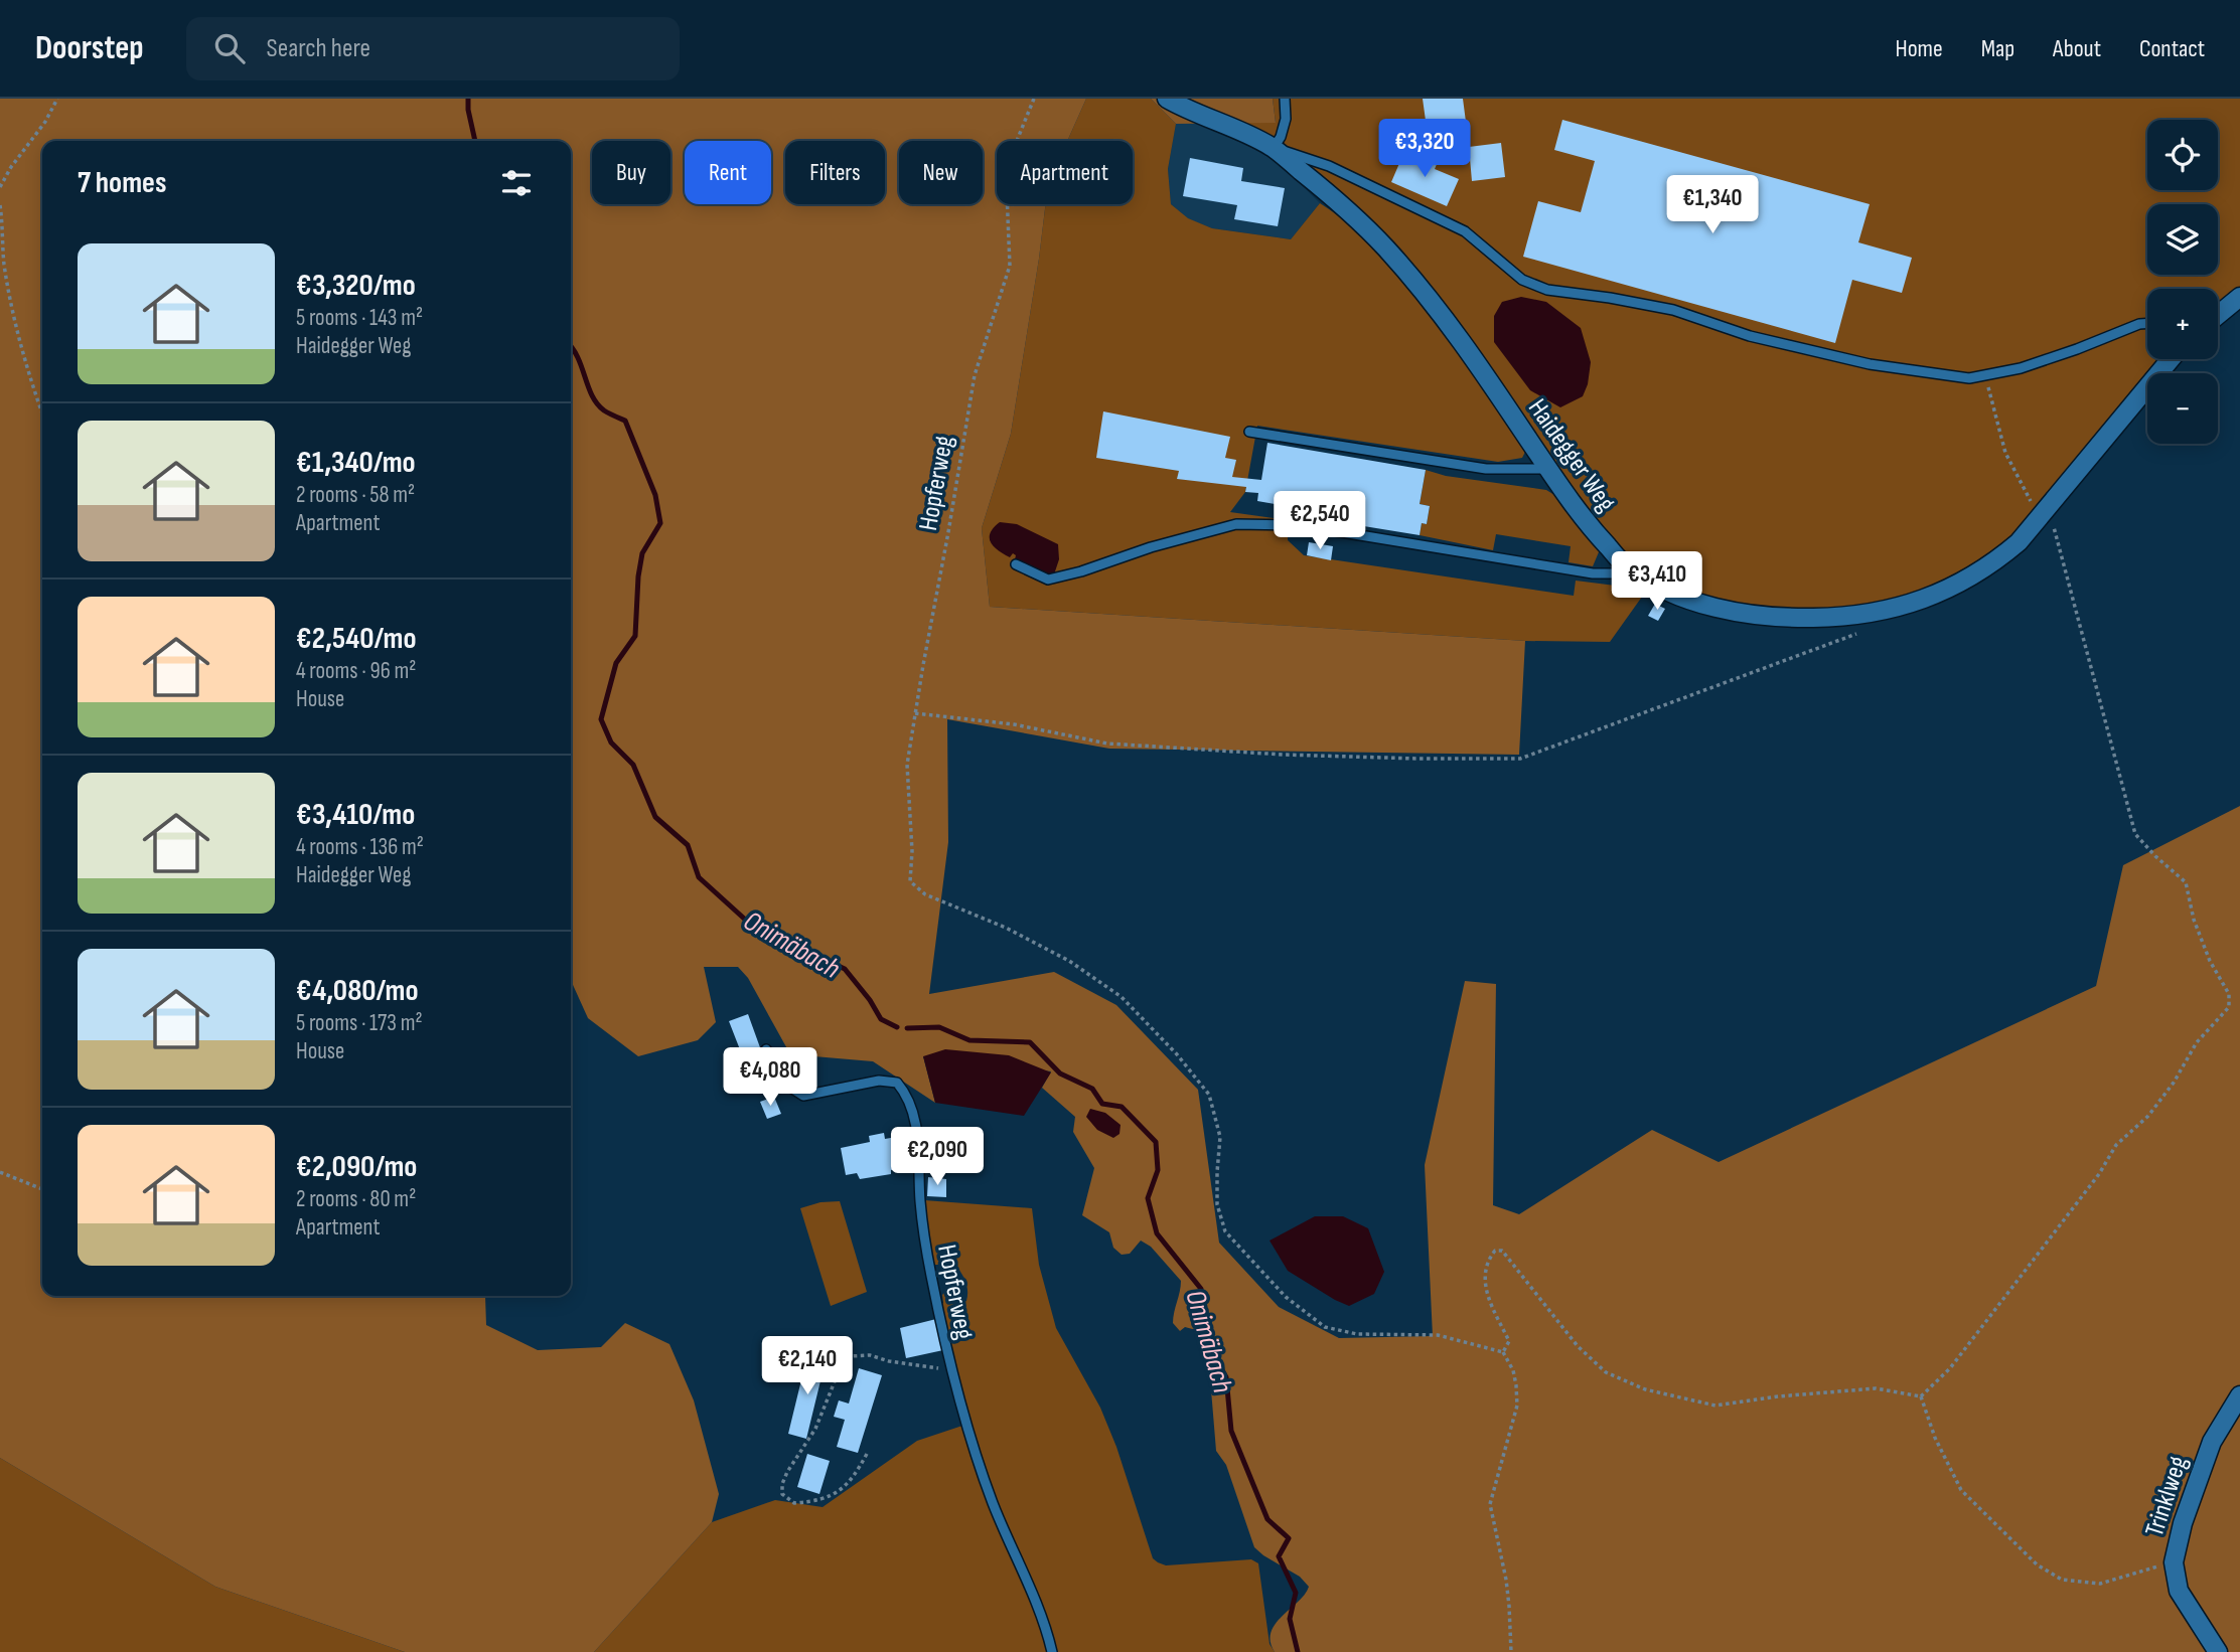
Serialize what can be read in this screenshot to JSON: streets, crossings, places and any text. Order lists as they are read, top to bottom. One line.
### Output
{"streets":{"street":["Haidegger Weg","Trinklweg"],"lane":["Hopferweg"]},"water":["Onimäbach"],"page":{"header":"Doorstep","search":"Search here","nav":["Home","Map","About","Contact"],"price":["€3,320","€1,340","€2,540","€3,410","€4,080","€2,090","€2,140"],"map_buttons":["+","−"],"chip":["Buy","Rent","Filters","New","Apartment"],"heading":"7 homes","list":[{"name":"€3,320/mo","note":"5 rooms · 143 m² · Haidegger Weg"},{"name":"€1,340/mo","note":"2 rooms · 58 m² · Apartment"},{"name":"€2,540/mo","note":"4 rooms · 96 m² · House"},{"name":"€3,410/mo","note":"4 rooms · 136 m² · Haidegger Weg"},{"name":"€4,080/mo","note":"5 rooms · 173 m² · House"},{"name":"€2,090/mo","note":"2 rooms · 80 m² · Apartment"}]}}
